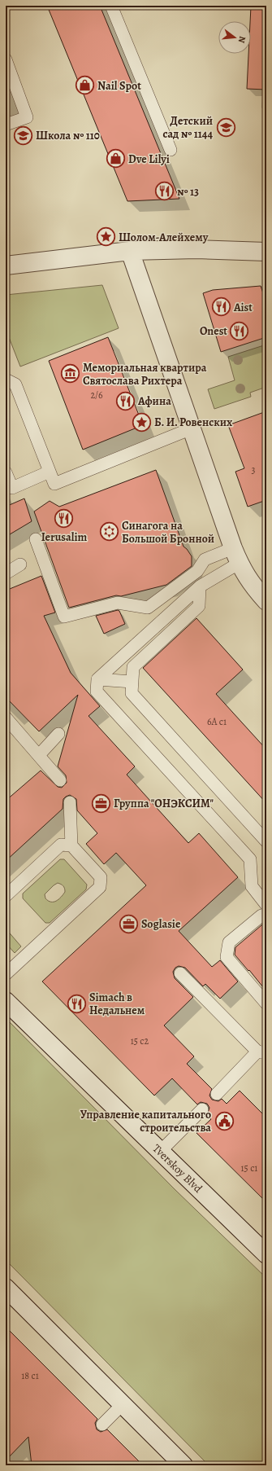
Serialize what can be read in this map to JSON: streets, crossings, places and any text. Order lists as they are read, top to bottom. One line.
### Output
{"streets":{"main road":["Tverskoy Blvd"]},"places":{"shop":["Nail Spot","Dve Lilyi"],"school or university":["Детский сад № 1144","Школа № 110"],"restaurant":["№ 13","Aist","Onest","Афина","Ierusalim","Simach в Недальнем"],"place":["Шолом-Алейхему","Б. И. Ровенских"],"museum":["Мемориальная квартира Святослава Рихтера"],"synagogue":["Синагога на Большой Бронной"],"office":["Группа \"ОНЭКСИМ\"","Soglasie"],"public building":["Управление капитального строительства"]},"house_numbers":["2/6","3","6А с1","15 с2","15 с1","18 с1"],"north":"right"}
